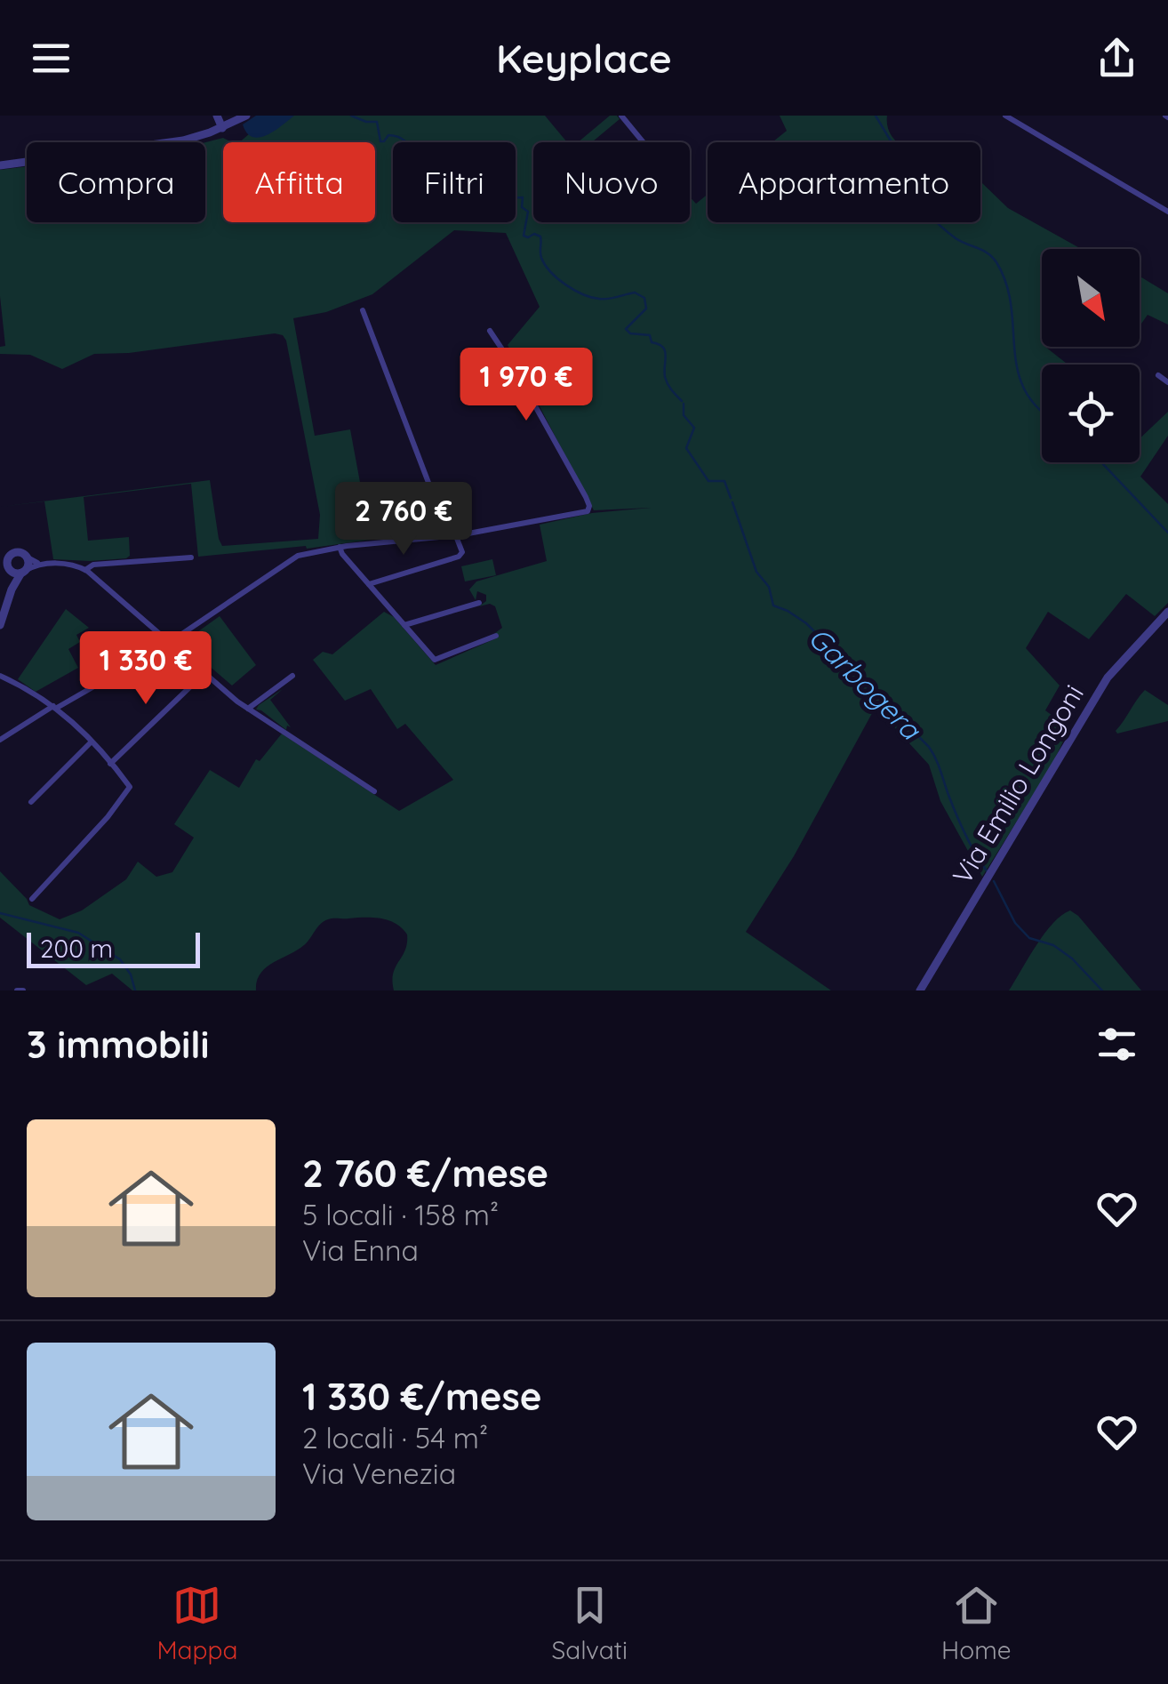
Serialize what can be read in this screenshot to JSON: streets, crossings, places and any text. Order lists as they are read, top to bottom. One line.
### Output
{"streets":{"street":["Via Emilio Longoni"]},"water":["Garbogera"],"scale_bar":"200 m","north":"bottom right","page":{"header":"Keyplace","chip":["Compra","Affitta","Filtri","Nuovo","Appartamento"],"price":["1 970 €","2 760 €","1 330 €"],"scale":"200 m","heading":"3 immobili","list":[{"name":"2 760 €/mese","note":"5 locali · 158 m² · Via Enna"},{"name":"1 330 €/mese","note":"2 locali · 54 m² · Via Venezia"}],"tabs":["Mappa","Salvati","Home"]}}
